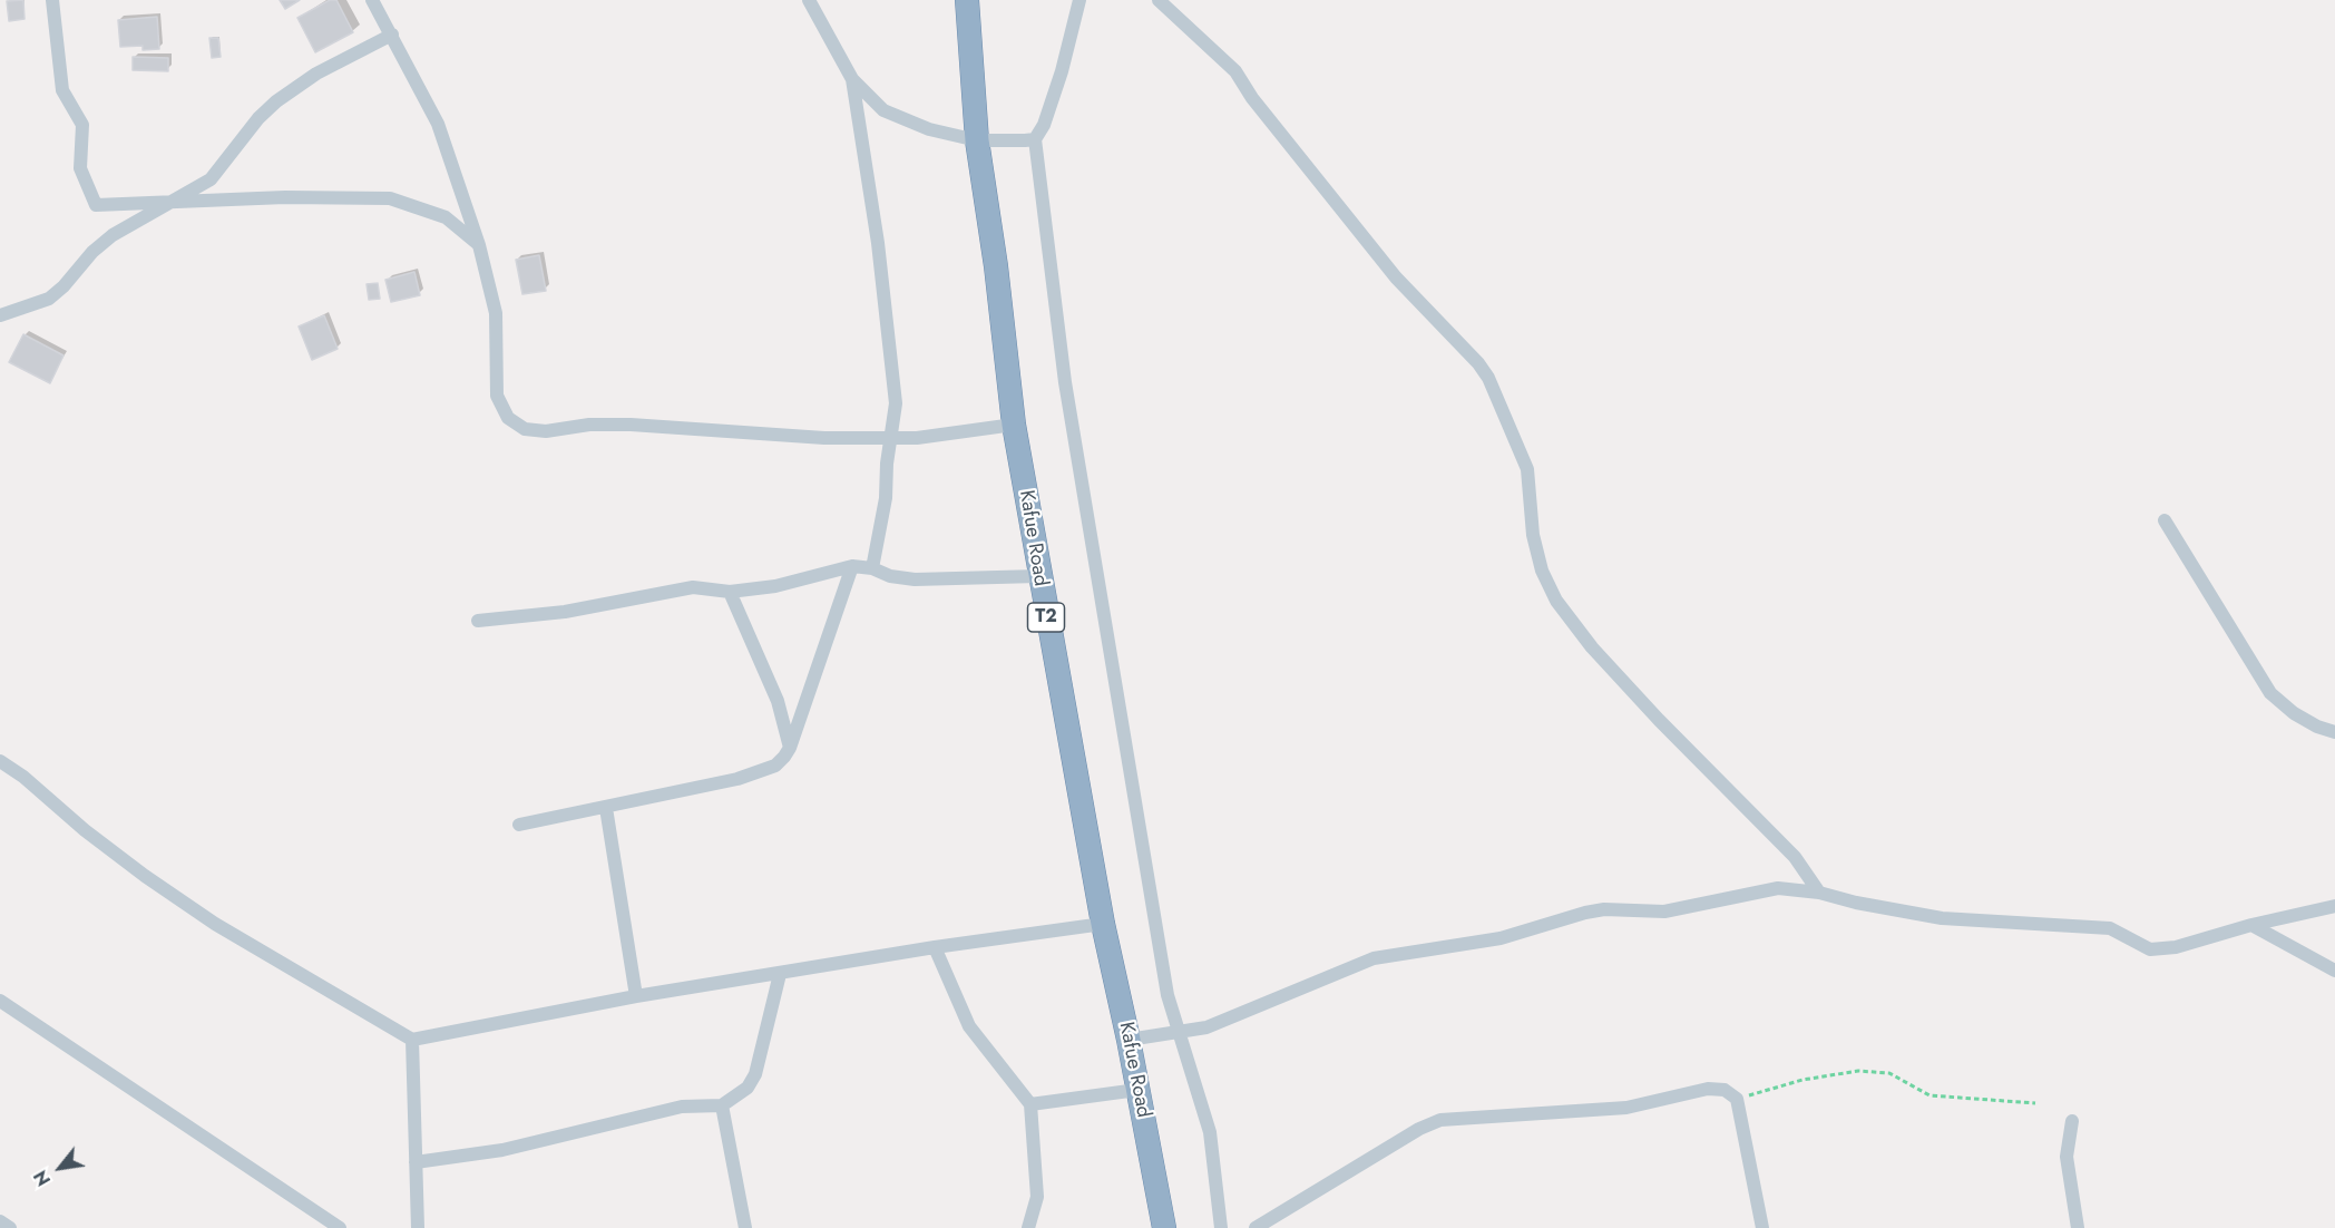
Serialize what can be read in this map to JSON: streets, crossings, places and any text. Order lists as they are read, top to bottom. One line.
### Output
{"streets":{"highway":["Kafue Road","T2"]},"north":"bottom left"}
